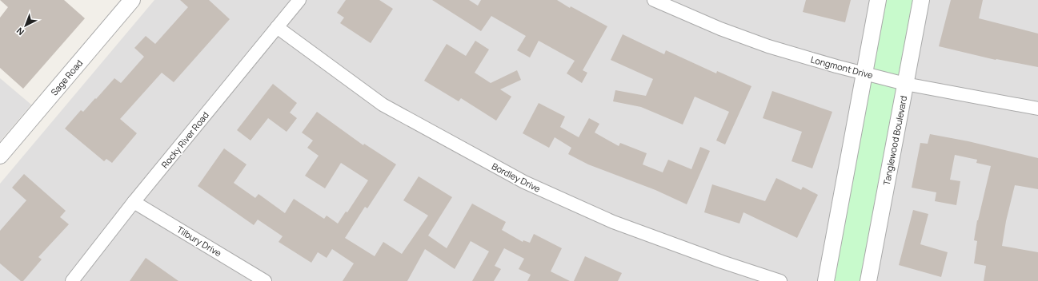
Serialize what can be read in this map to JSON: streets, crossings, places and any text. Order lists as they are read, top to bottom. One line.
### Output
{"streets":{"street":["Longmont Drive","Sage Road","Rocky River Road","Tanglewood Boulevard","Bordley Drive","Tilbury Drive"]},"crossings":[["Longmont Drive","Tanglewood Boulevard"],["Rocky River Road","Bordley Drive"],["Rocky River Road","Tilbury Drive"]],"north":"bottom left"}
